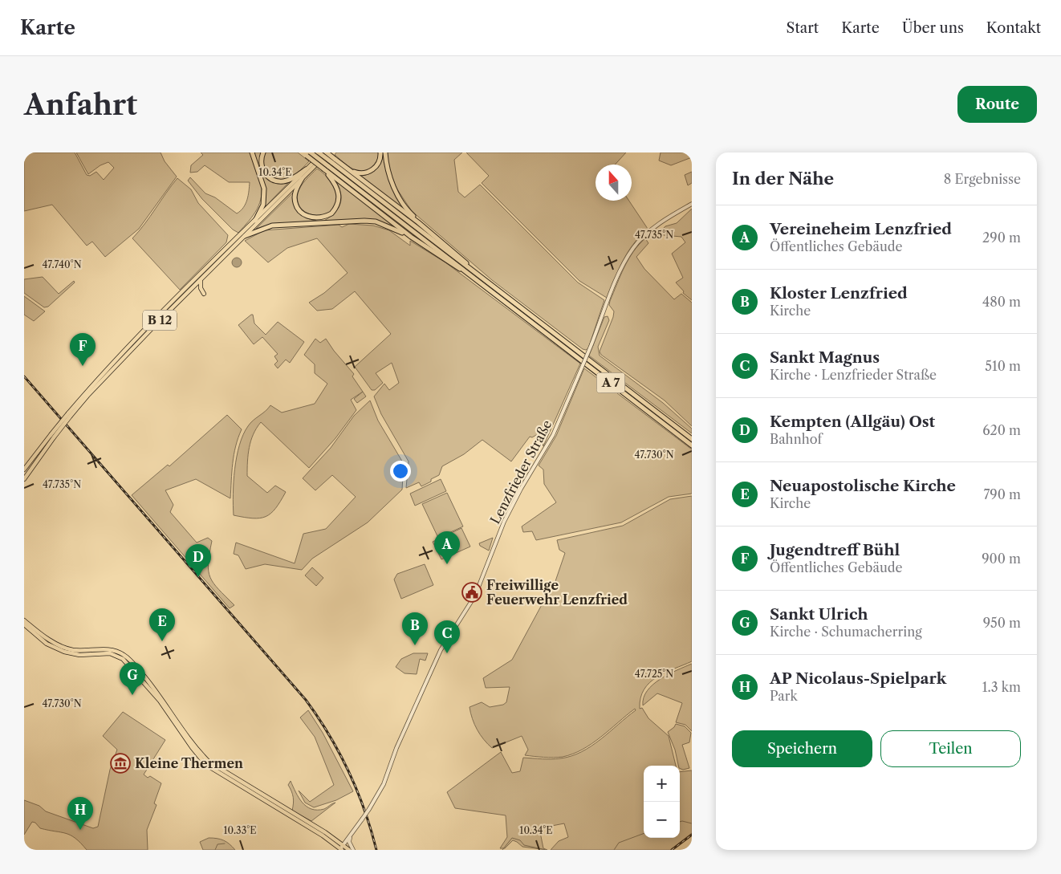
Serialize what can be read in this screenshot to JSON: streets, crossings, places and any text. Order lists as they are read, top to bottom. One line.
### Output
{"streets":{"highway":["A 7"],"main road":["B 12"],"street":["Lenzfrieder Straße"]},"places":{"public building":["Freiwillige Feuerwehr Lenzfried"],"museum":["Kleine Thermen"]},"north":"top","page":{"header":"Karte","nav":["Start","Karte","Über uns","Kontakt"],"buttons":["Route",["Speichern","Teilen"]],"title":"Anfahrt","heading":["In der Nähe","8 Ergebnisse"],"list":[{"mark":"A","name":"Vereineheim Lenzfried","note":"Öffentliches Gebäude","value":"290 m"},{"mark":"B","name":"Kloster Lenzfried","note":"Kirche","value":"480 m"},{"mark":"C","name":"Sankt Magnus","note":"Kirche · Lenzfrieder Straße","value":"510 m"},{"mark":"D","name":"Kempten (Allgäu) Ost","note":"Bahnhof","value":"620 m"},{"mark":"E","name":"Neuapostolische Kirche","note":"Kirche","value":"790 m"},{"mark":"F","name":"Jugendtreff Bühl","note":"Öffentliches Gebäude","value":"900 m"},{"mark":"G","name":"Sankt Ulrich","note":"Kirche · Schumacherring","value":"950 m"},{"mark":"H","name":"AP Nicolaus-Spielpark","note":"Park","value":"1.3 km"}],"pins":["F","A","D","E","B","C","G","H"],"map_buttons":["+","−"]},"coordinates":["10.34°E","47.735°N","47.740°N","47.730°N","47.725°N","10.33°E"]}
